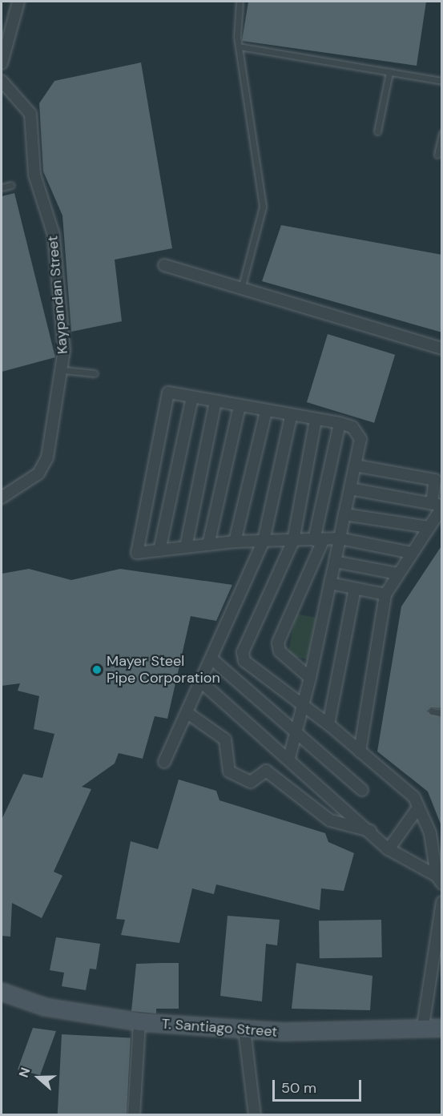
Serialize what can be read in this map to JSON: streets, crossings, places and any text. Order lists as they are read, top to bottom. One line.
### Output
{"streets":{"main road":["T. Santiago Street"],"street":["Kaypandan Street"]},"places":["Mayer Steel Pipe Corporation"],"scale_bar":"50 m","north":"left"}
